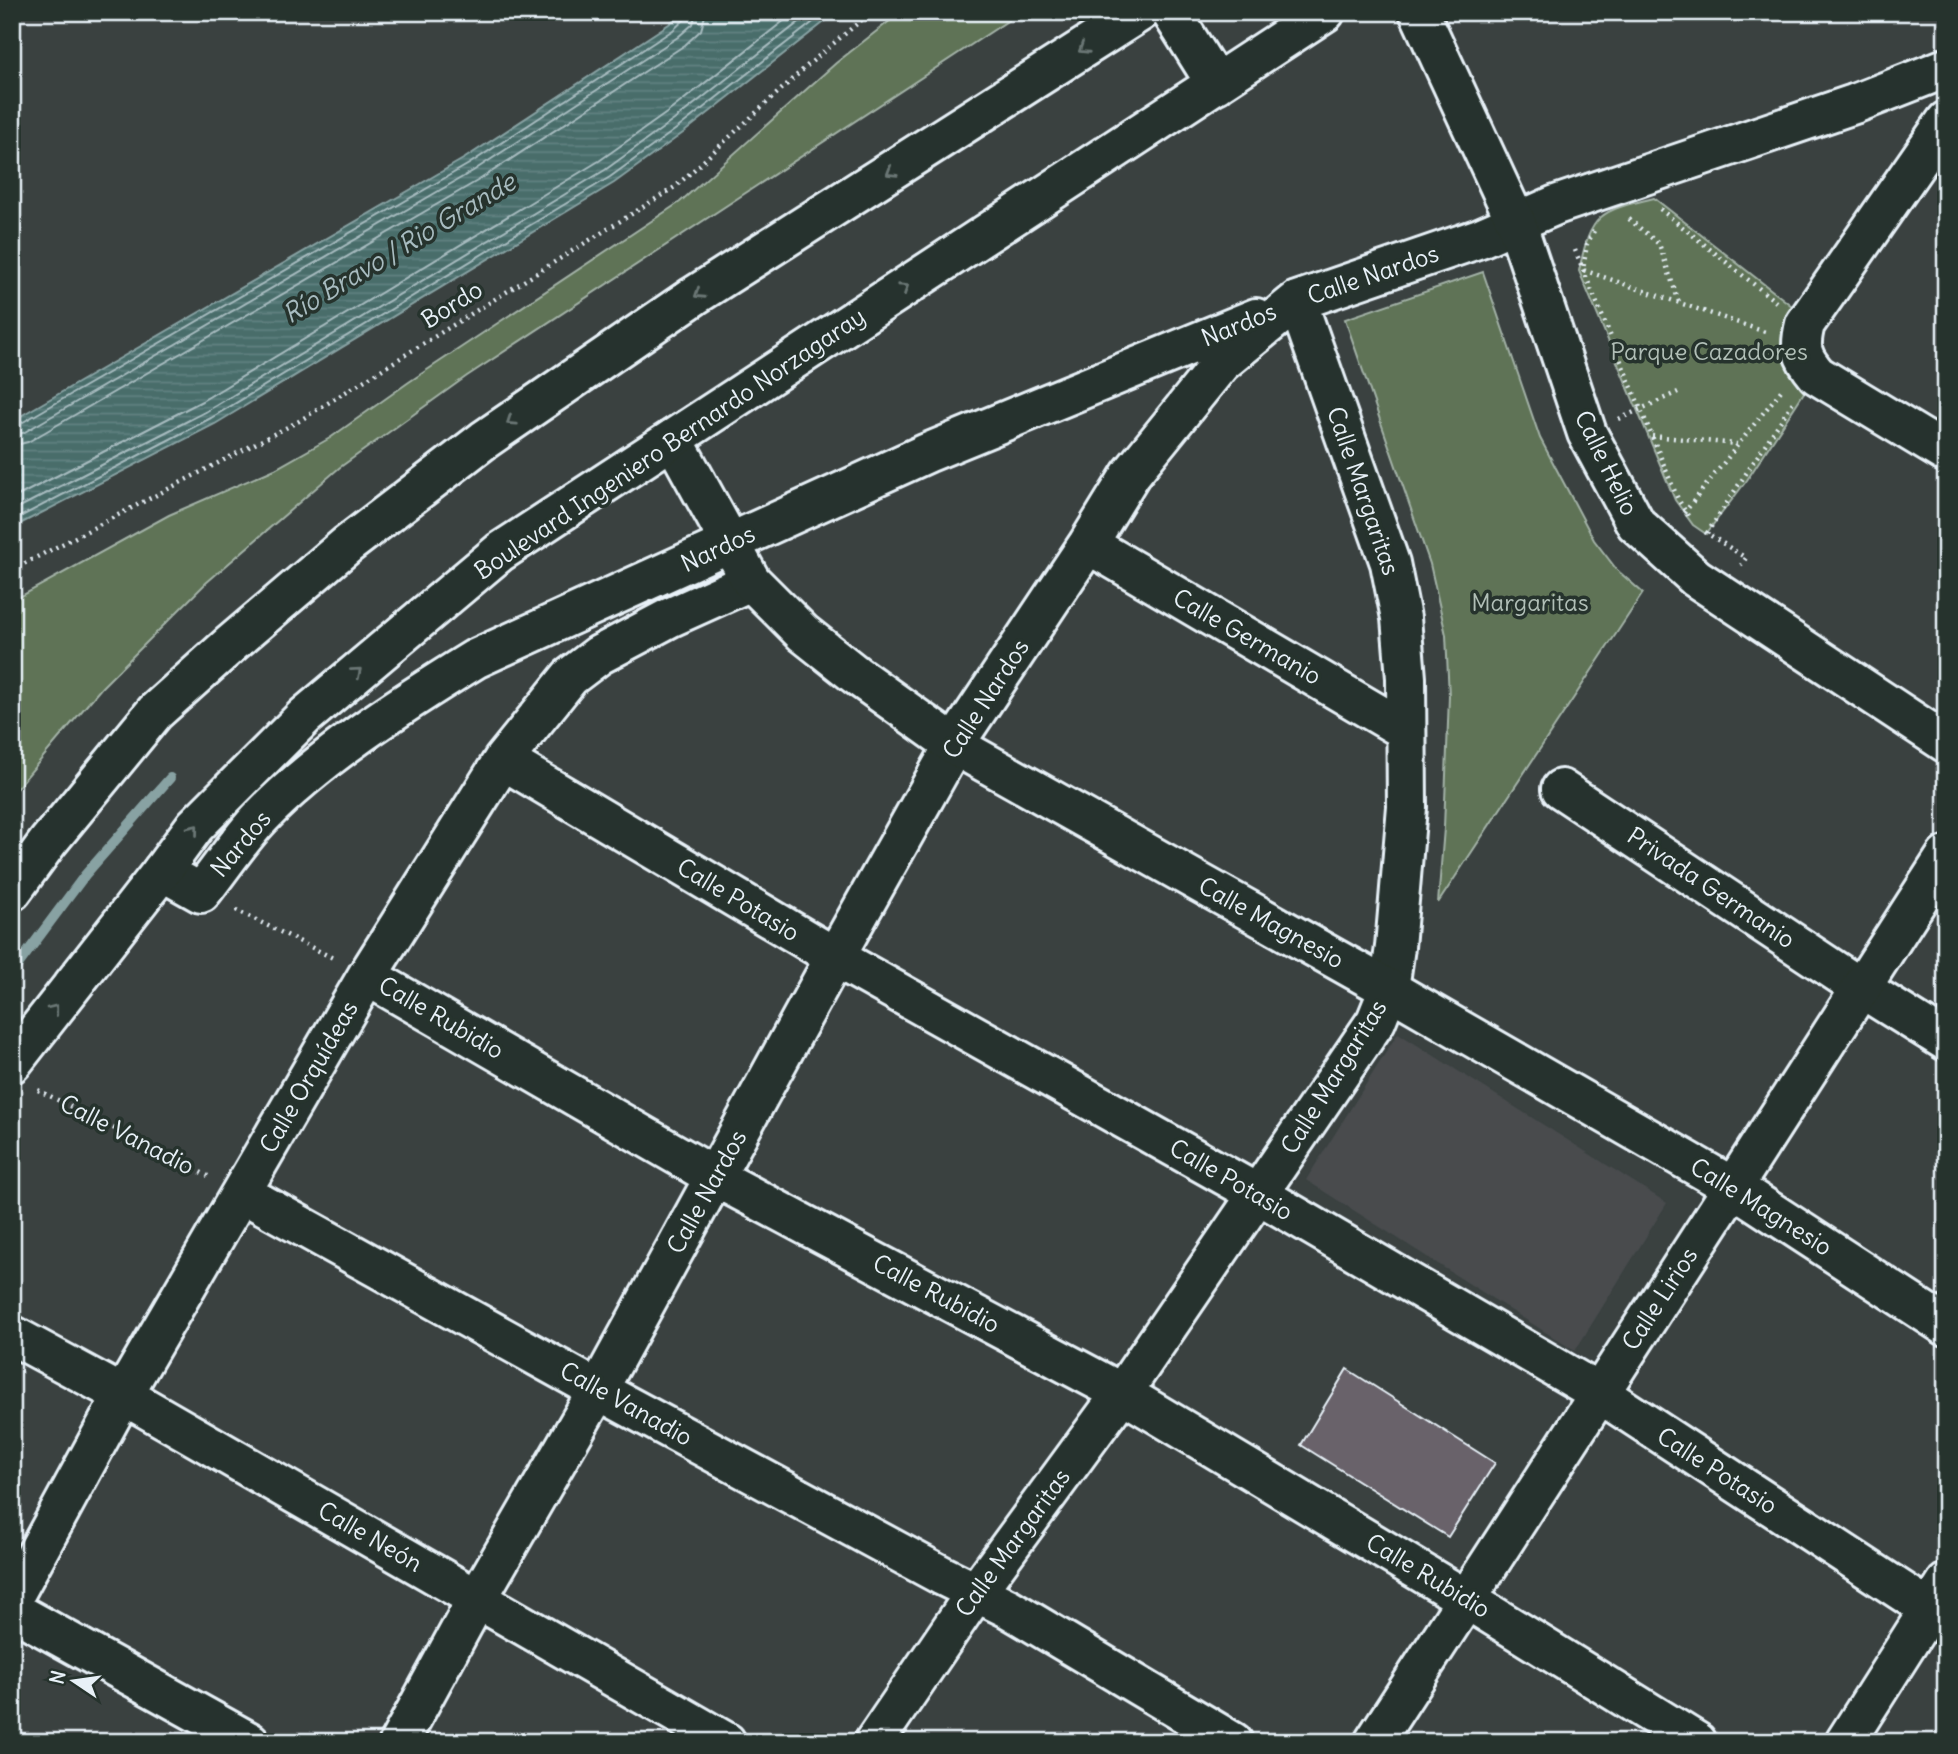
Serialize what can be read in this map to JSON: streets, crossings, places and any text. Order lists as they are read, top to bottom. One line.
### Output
{"streets":{"main road":["Calle Nardos","Nardos","Boulevard Ingeniero Bernardo Norzagaray","Calle Helio","Calle Margaritas","Calle Germanio","Privada Germanio","Calle Potasio","Calle Magnesio","Calle Rubidio","Calle Orquídeas","Calle Vanadio","Calle Lirios","Calle Neón"],"path":["Bordo"]},"crossings":[["Calle Nardos","Nardos"],["Calle Nardos","Calle Helio"],["Calle Nardos","Calle Margaritas"],["Calle Nardos","Calle Germanio"],["Calle Nardos","Calle Potasio"],["Calle Nardos","Calle Magnesio"],["Calle Nardos","Calle Rubidio"],["Calle Nardos","Calle Vanadio"],["Calle Nardos","Calle Neón"],["Nardos","Calle Margaritas"],["Nardos","Calle Magnesio"],["Nardos","Calle Rubidio"],["Boulevard Ingeniero Bernardo Norzagaray","Calle Magnesio"],["Boulevard Ingeniero Bernardo Norzagaray","Calle Vanadio"],["Calle Margaritas","Calle Germanio"],["Calle Margaritas","Calle Potasio"],["Calle Margaritas","Calle Magnesio"],["Calle Margaritas","Calle Rubidio"],["Calle Margaritas","Calle Vanadio"],["Privada Germanio","Calle Lirios"],["Calle Potasio","Calle Orquídeas"],["Calle Potasio","Calle Lirios"],["Calle Magnesio","Calle Orquídeas"],["Calle Magnesio","Calle Lirios"],["Calle Rubidio","Calle Orquídeas"],["Calle Rubidio","Calle Lirios"],["Calle Orquídeas","Calle Vanadio"],["Calle Orquídeas","Calle Neón"]],"water":["Río Bravo / Rio Grande"],"parks":["Parque Cazadores","Margaritas"],"north":"left"}
